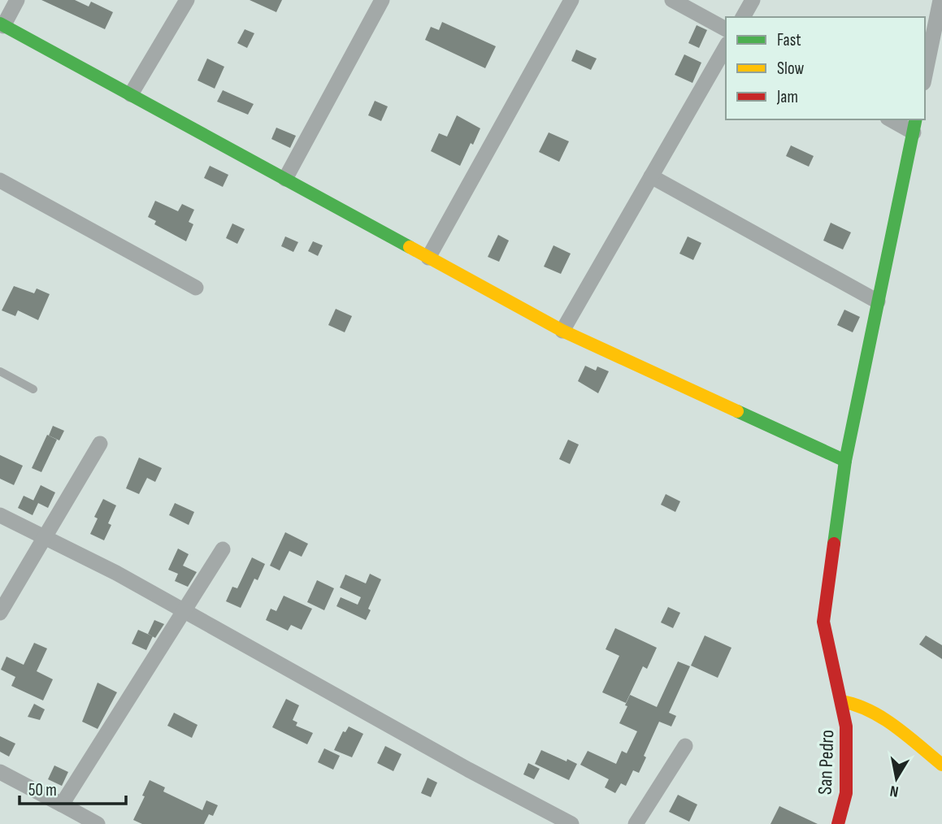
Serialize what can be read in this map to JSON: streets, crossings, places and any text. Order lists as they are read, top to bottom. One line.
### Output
{"streets":{"street":["San Pedro"]},"legend":["Fast","Slow","Jam"],"scale_bar":"50 m","north":"bottom"}
